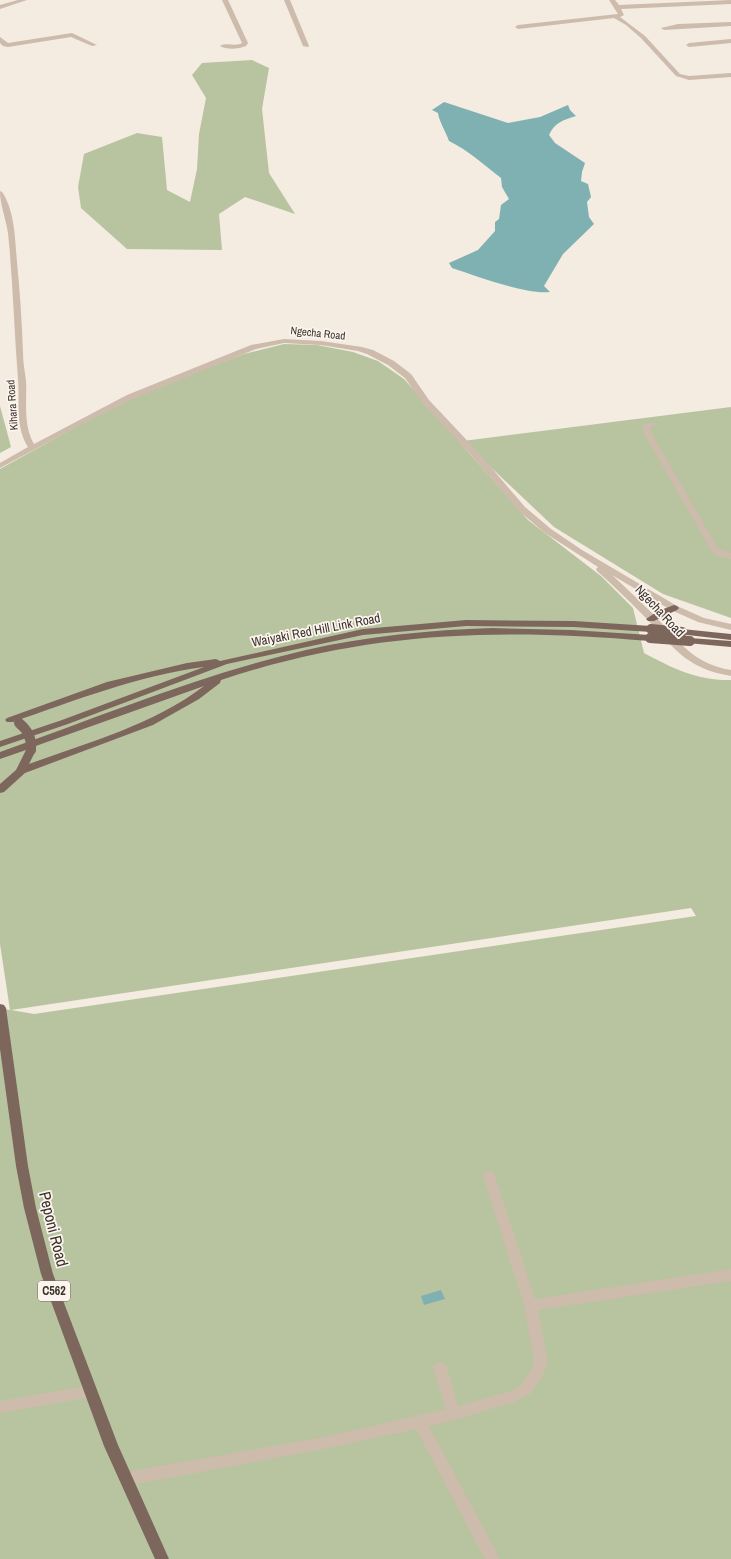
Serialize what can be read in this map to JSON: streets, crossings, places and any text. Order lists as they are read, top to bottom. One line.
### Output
{"streets":{"main road":["Waiyaki Red Hill Link Road","Peponi Road","C562"],"street":["Ngecha Road","Kihara Road"]},"crossings":[["Ngecha Road","Kihara Road"]]}
